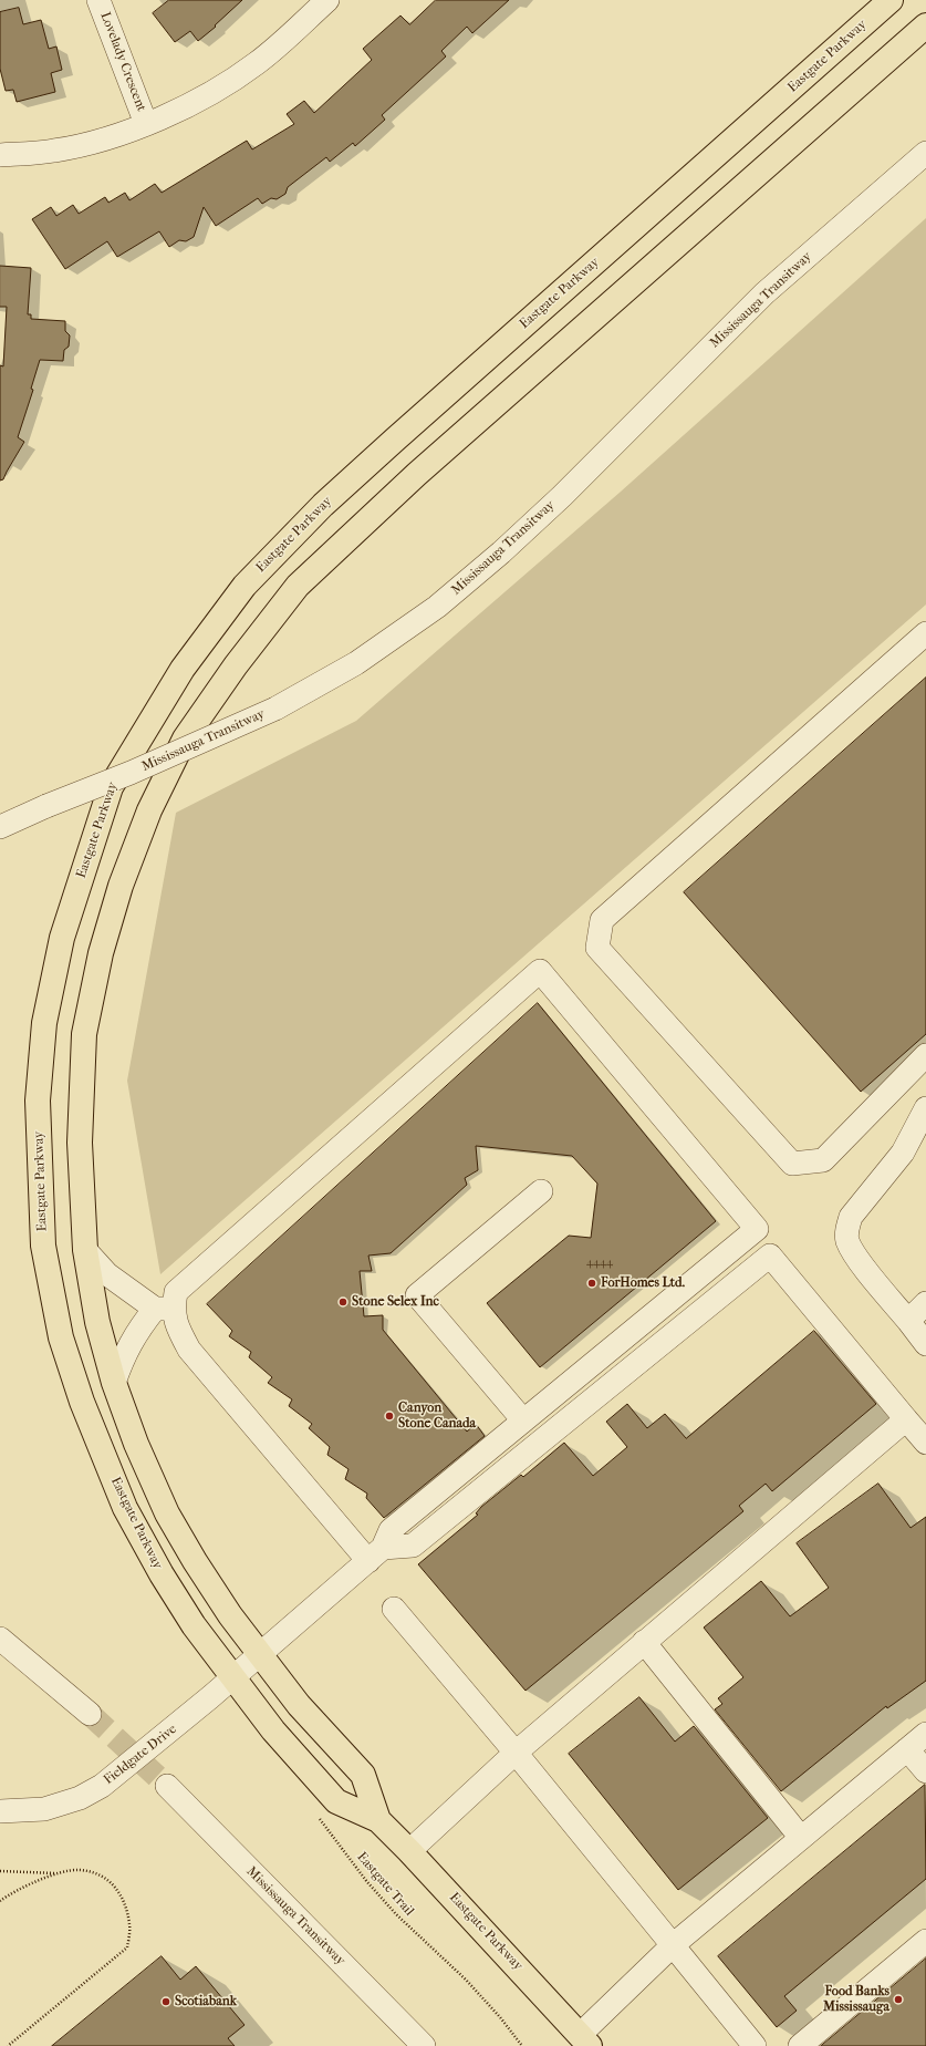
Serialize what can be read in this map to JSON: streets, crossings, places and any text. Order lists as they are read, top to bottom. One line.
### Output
{"streets":{"main road":["Eastgate Parkway"],"street":["Lovelady Crescent","Mississauga Transitway","Fieldgate Drive"],"path":["Eastgate Trail"]},"crossings":[["Eastgate Parkway","Fieldgate Drive"]],"places":["ForHomes Ltd.","Stone Selex Inc","Canyon Stone Canada","Food Banks Mississauga","Scotiabank"],"house_numbers":["4444"]}
